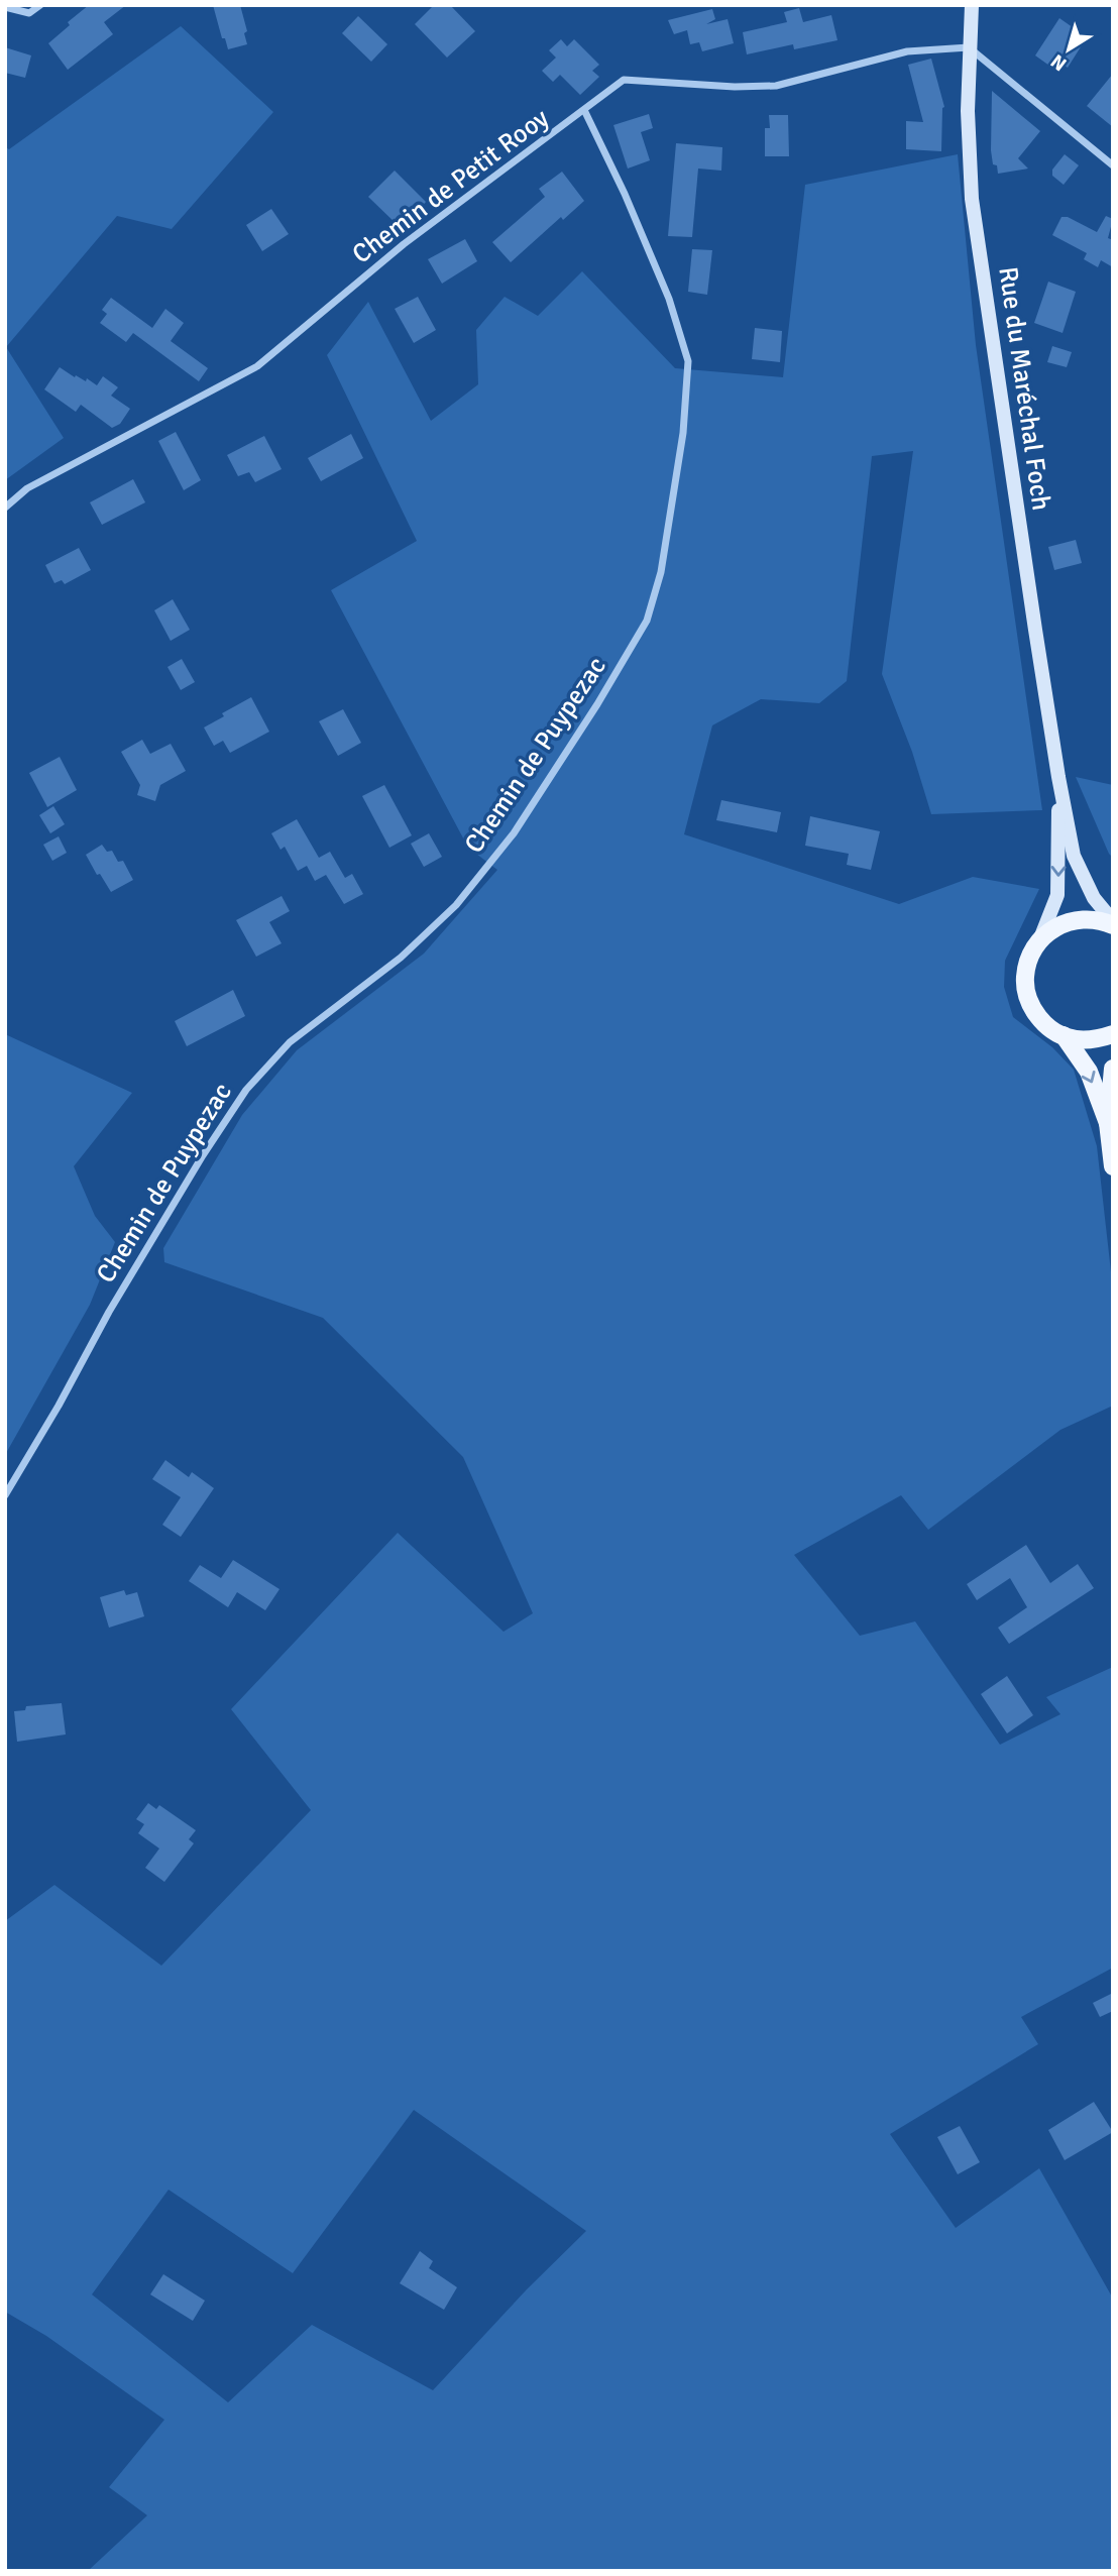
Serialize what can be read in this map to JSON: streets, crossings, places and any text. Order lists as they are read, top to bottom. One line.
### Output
{"streets":{"main road":["Rue du Maréchal Foch"],"street":["Chemin de Petit Rooy","Chemin de Puypezac"]},"crossings":[["Chemin de Petit Rooy","Rue du Maréchal Foch"],["Chemin de Petit Rooy","Chemin de Puypezac"]],"north":"bottom left"}
